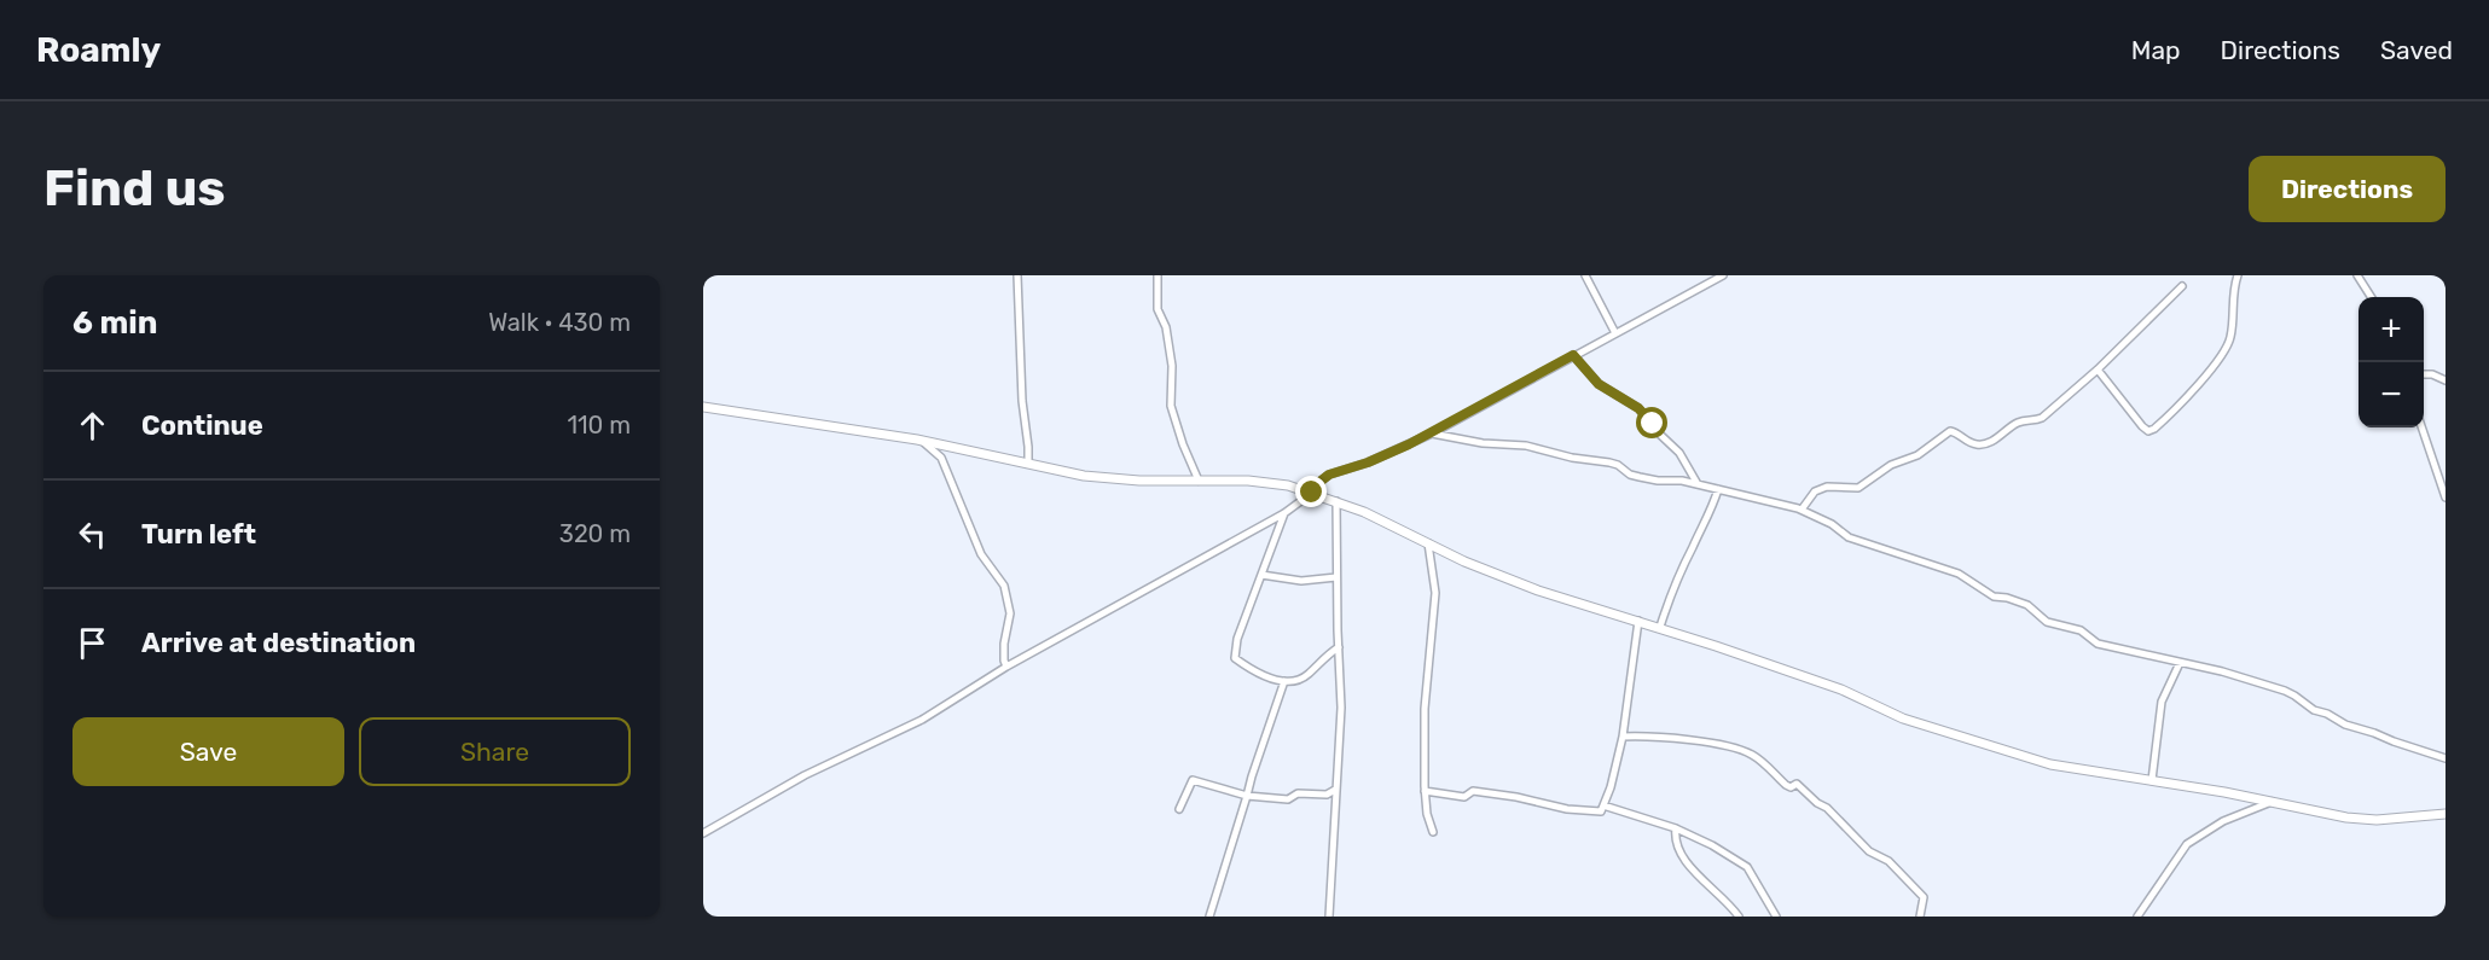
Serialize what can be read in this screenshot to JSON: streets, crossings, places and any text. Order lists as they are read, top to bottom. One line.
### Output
{"page":{"header":"Roamly","nav":["Map","Directions","Saved"],"buttons":["Directions",["Save","Share"]],"title":"Find us","heading":["6 min","Walk · 430 m"],"map_buttons":["+","−"],"list":[["Continue","110 m"],["Turn left","320 m"],"Arrive at destination"]}}
